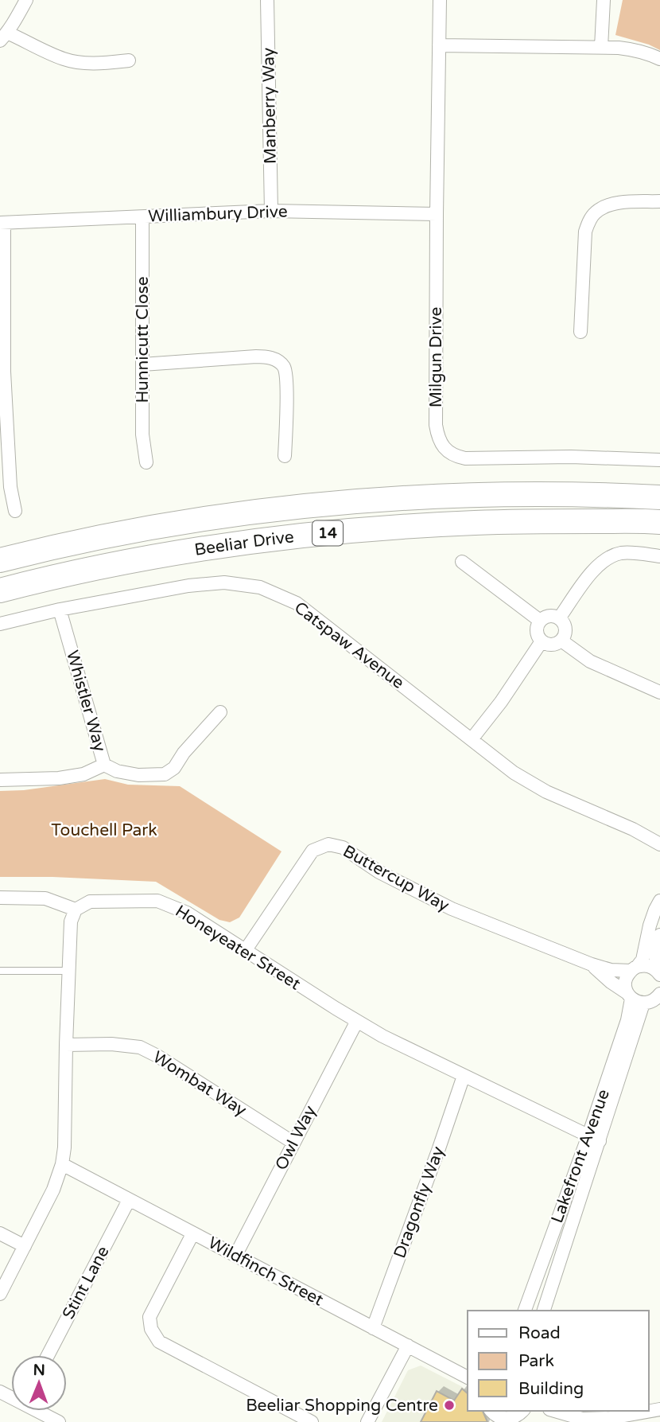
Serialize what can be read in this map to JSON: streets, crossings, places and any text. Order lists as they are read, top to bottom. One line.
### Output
{"streets":{"highway":["14","Beeliar Drive"],"street":["Manberry Way","Williambury Drive","Hunnicutt Close","Milgun Drive","Catspaw Avenue","Whistler Way","Buttercup Way","Honeyeater Street","Wombat Way","Owl Way","Lakefront Avenue","Dragonfly Way","Wildfinch Street","Stint Lane"]},"crossings":[["Manberry Way","Williambury Drive"],["Williambury Drive","Hunnicutt Close"],["Williambury Drive","Milgun Drive"],["Catspaw Avenue","Whistler Way"],["Buttercup Way","Honeyeater Street"],["Buttercup Way","Lakefront Avenue"],["Honeyeater Street","Owl Way"],["Honeyeater Street","Lakefront Avenue"],["Honeyeater Street","Dragonfly Way"],["Wombat Way","Owl Way"],["Owl Way","Wildfinch Street"],["Dragonfly Way","Wildfinch Street"],["Wildfinch Street","Stint Lane"]],"parks":["Touchell Park"],"places":["Beeliar Shopping Centre"],"legend":["Road","Park","Building"],"north":"top"}
